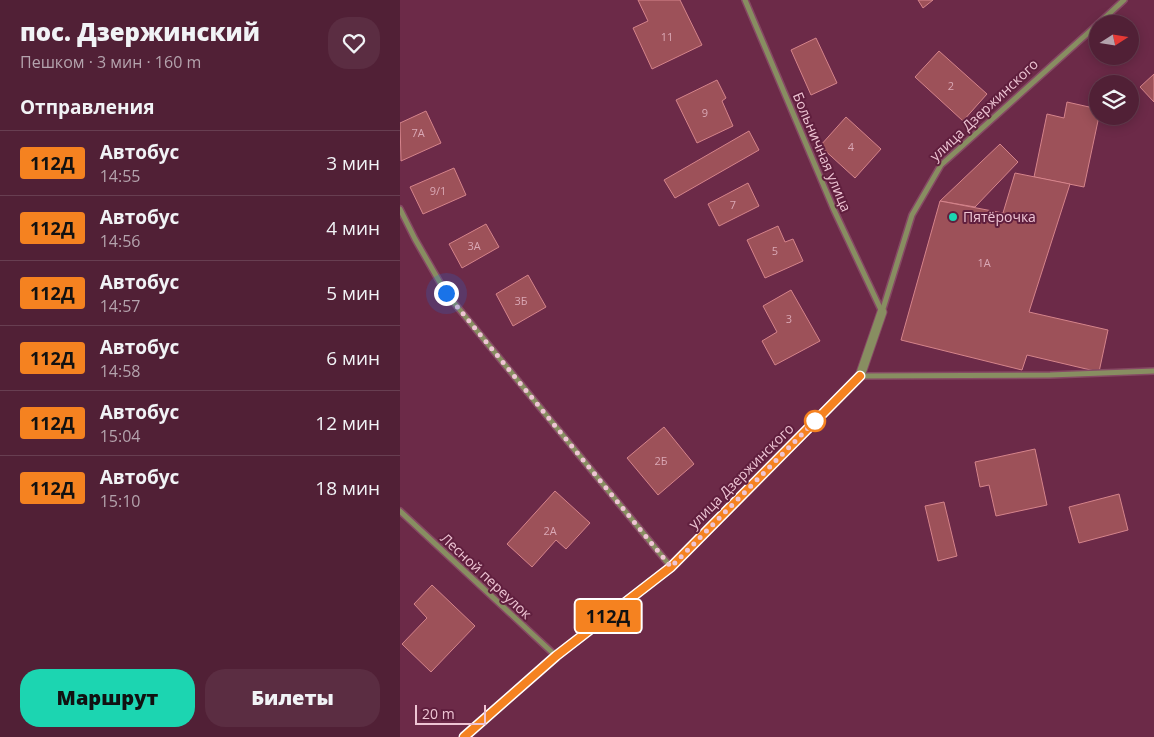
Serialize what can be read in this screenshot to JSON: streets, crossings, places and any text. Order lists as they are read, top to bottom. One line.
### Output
{"streets":{"street":["улица Дзержинского","Больничная улица","Лесной переулок"]},"crossings":[["улица Дзержинского","Больничная улица"],["улица Дзержинского","Лесной переулок"]],"places":["Пятёрочка"],"lines":["bus line 112Д"],"house_numbers":["11","2","9","7А","4","9/1","7","3А","5","1А","3Б","3","2Б","2А"],"scale_bar":"20 m","north":"right","page":{"heading":[["пос. Дзержинский","Пешком · 3 мин · 160 m"],"Отправления"],"on_map":"112Д","list":[{"mark":"112Д","name":"Автобус","note":"14:55","value":"3 мин"},{"mark":"112Д","name":"Автобус","note":"14:56","value":"4 мин"},{"mark":"112Д","name":"Автобус","note":"14:57","value":"5 мин"},{"mark":"112Д","name":"Автобус","note":"14:58","value":"6 мин"},{"mark":"112Д","name":"Автобус","note":"15:04","value":"12 мин"},{"mark":"112Д","name":"Автобус","note":"15:10","value":"18 мин"}],"buttons":["Маршрут","Билеты"],"scale":"20 m"}}
